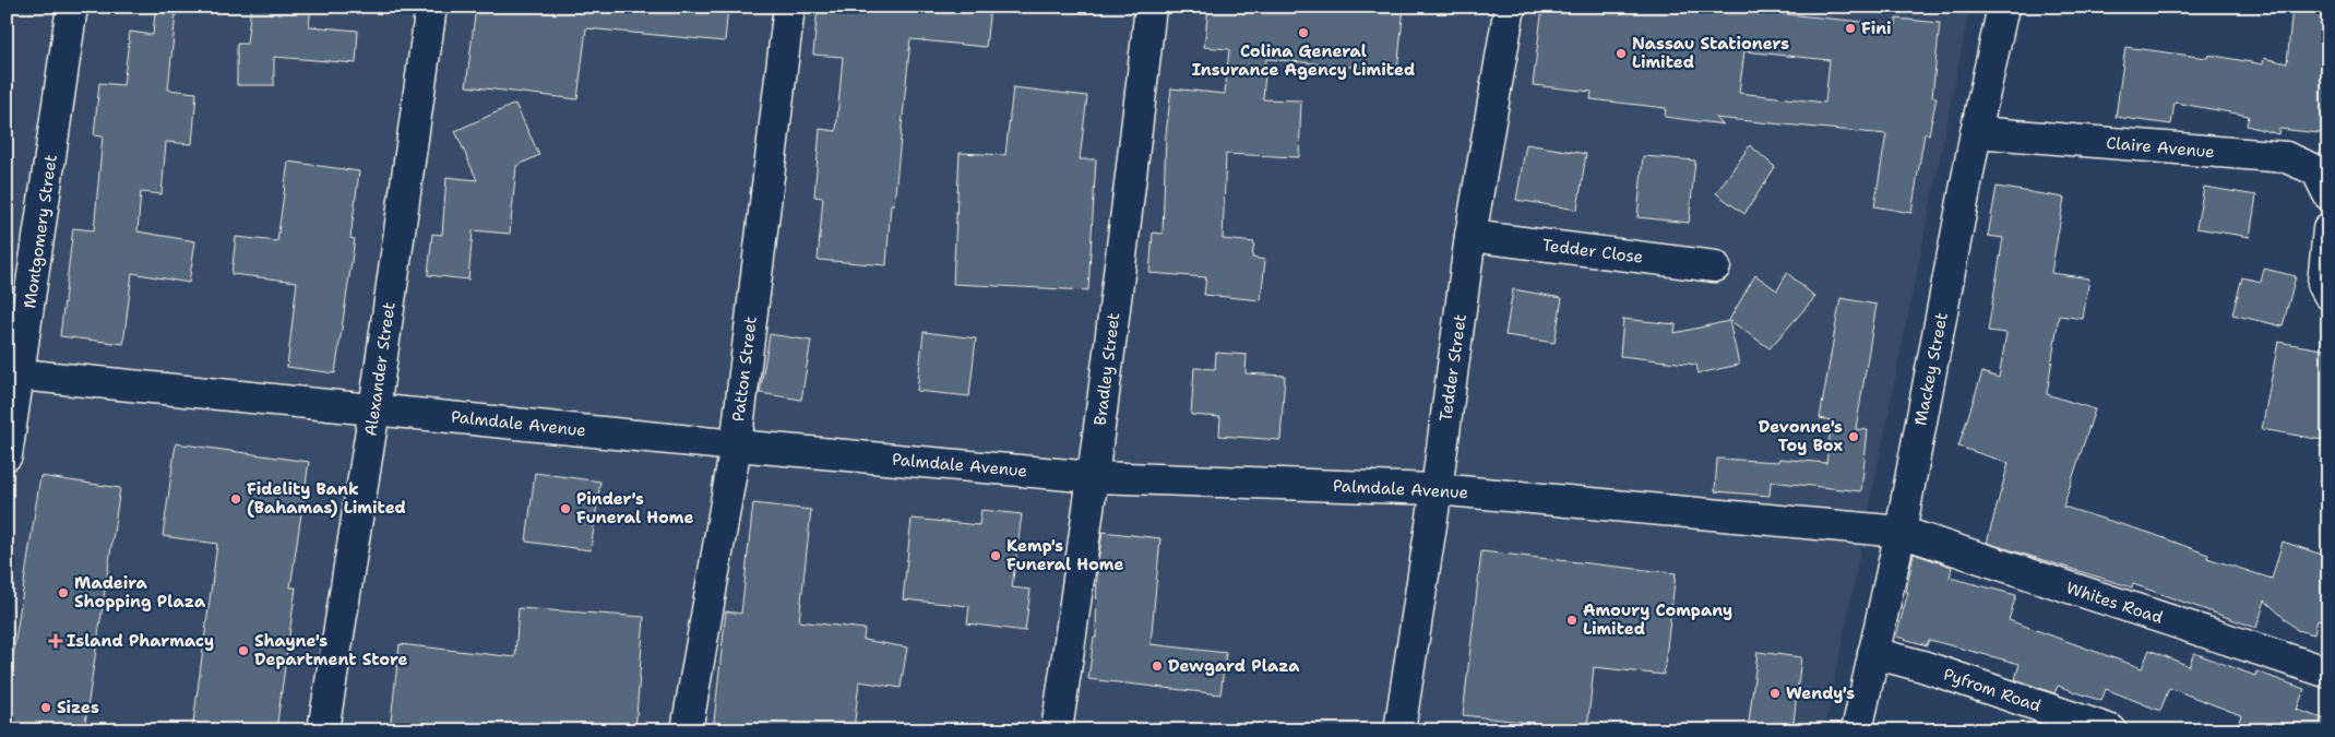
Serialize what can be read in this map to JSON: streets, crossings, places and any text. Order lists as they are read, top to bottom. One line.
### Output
{"streets":{"street":["Claire Avenue","Montgomery Street","Tedder Close","Tedder Street","Alexander Street","Patton Street","Bradley Street","Mackey Street","Palmdale Avenue","Whites Road","Pyfrom Road"]},"crossings":[["Claire Avenue","Mackey Street"],["Montgomery Street","Palmdale Avenue"],["Tedder Close","Tedder Street"],["Tedder Street","Palmdale Avenue"],["Alexander Street","Palmdale Avenue"],["Patton Street","Palmdale Avenue"],["Bradley Street","Palmdale Avenue"],["Mackey Street","Palmdale Avenue"],["Mackey Street","Whites Road"],["Mackey Street","Pyfrom Road"],["Palmdale Avenue","Whites Road"]],"places":{"other":["Fini","Colina General Insurance Agency Limited","Nassau Stationers Limited","Devonne's Toy Box","Fidelity Bank (Bahamas) Limited","Pinder's Funeral Home","Kemp's Funeral Home","Madeira Shopping Plaza","Amoury Company Limited","Shayne's Department Store","Dewgard Plaza","Wendy's","Sizes"],"health":["Island Pharmacy"]}}
